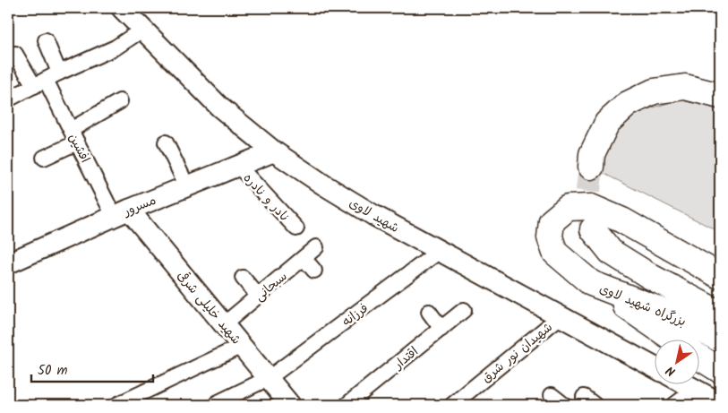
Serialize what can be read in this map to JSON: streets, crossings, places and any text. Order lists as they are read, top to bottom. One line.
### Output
{"streets":{"highway":["بزرگراه شهید لاوی"],"street":["افشین","نادر و نادره","مسرور","شهید لاوی","سبحانی","شهید خلیلی شرقی","فرزانه","شهیدان نور شرق","اقتدار"]},"crossings":[["افشین","مسرور"],["افشین","شهید خلیلی شرقی"],["نادر و نادره","مسرور"],["مسرور","شهید لاوی"],["مسرور","شهید خلیلی شرقی"],["شهید لاوی","فرزانه"],["شهید لاوی","شهیدان نور شرق"],["سبحانی","شهید خلیلی شرقی"],["شهید خلیلی شرقی","فرزانه"]],"scale_bar":"50 m","north":"bottom left"}
